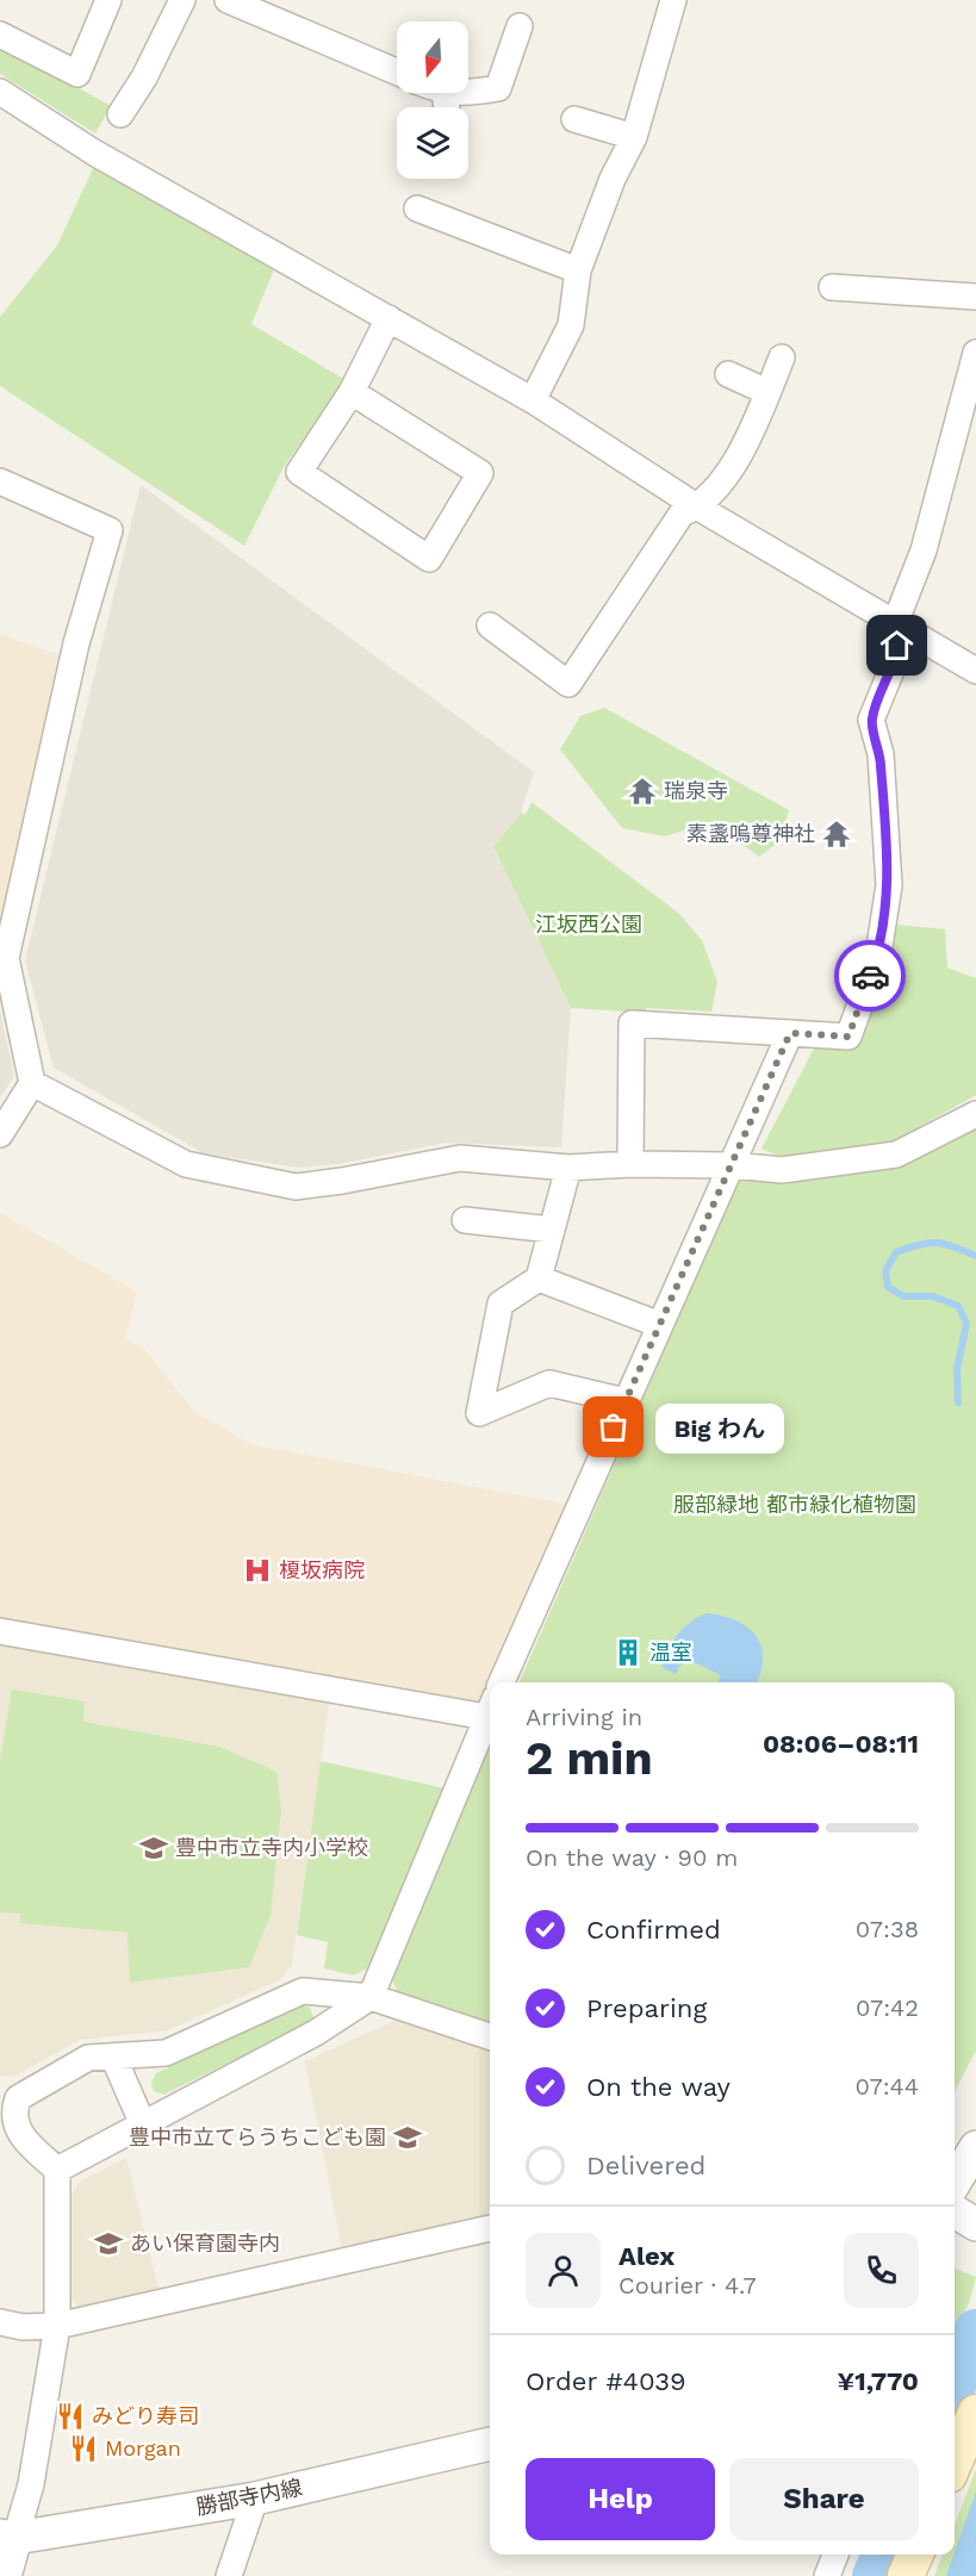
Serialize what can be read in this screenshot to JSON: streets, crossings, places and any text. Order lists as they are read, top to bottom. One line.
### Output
{"streets":{"street":["勝部寺内線"]},"parks":["江坂西公園","服部緑地 都市緑化植物園"],"places":{"temple":["瑞泉寺","素盞嗚尊神社"],"other":["Big わん"],"hospital":["榎坂病院"],"building":["温室"],"school or university":["豊中市立寺内小学校","豊中市立てらうちこども園","あい保育園寺内"],"restaurant":["みどり寿司","Morgan"]},"north":"bottom","page":{"bubble":"Big わん","heading":["2 min","Arriving in","08:06–08:11"],"panel":["Alex","Courier · 4.7","Order #4039","¥1,770"],"bar":"On the way · 90 m","list":[["Confirmed","07:38"],["Preparing","07:42"],["On the way","07:44"],"Delivered"],"buttons":["Help","Share"]}}
